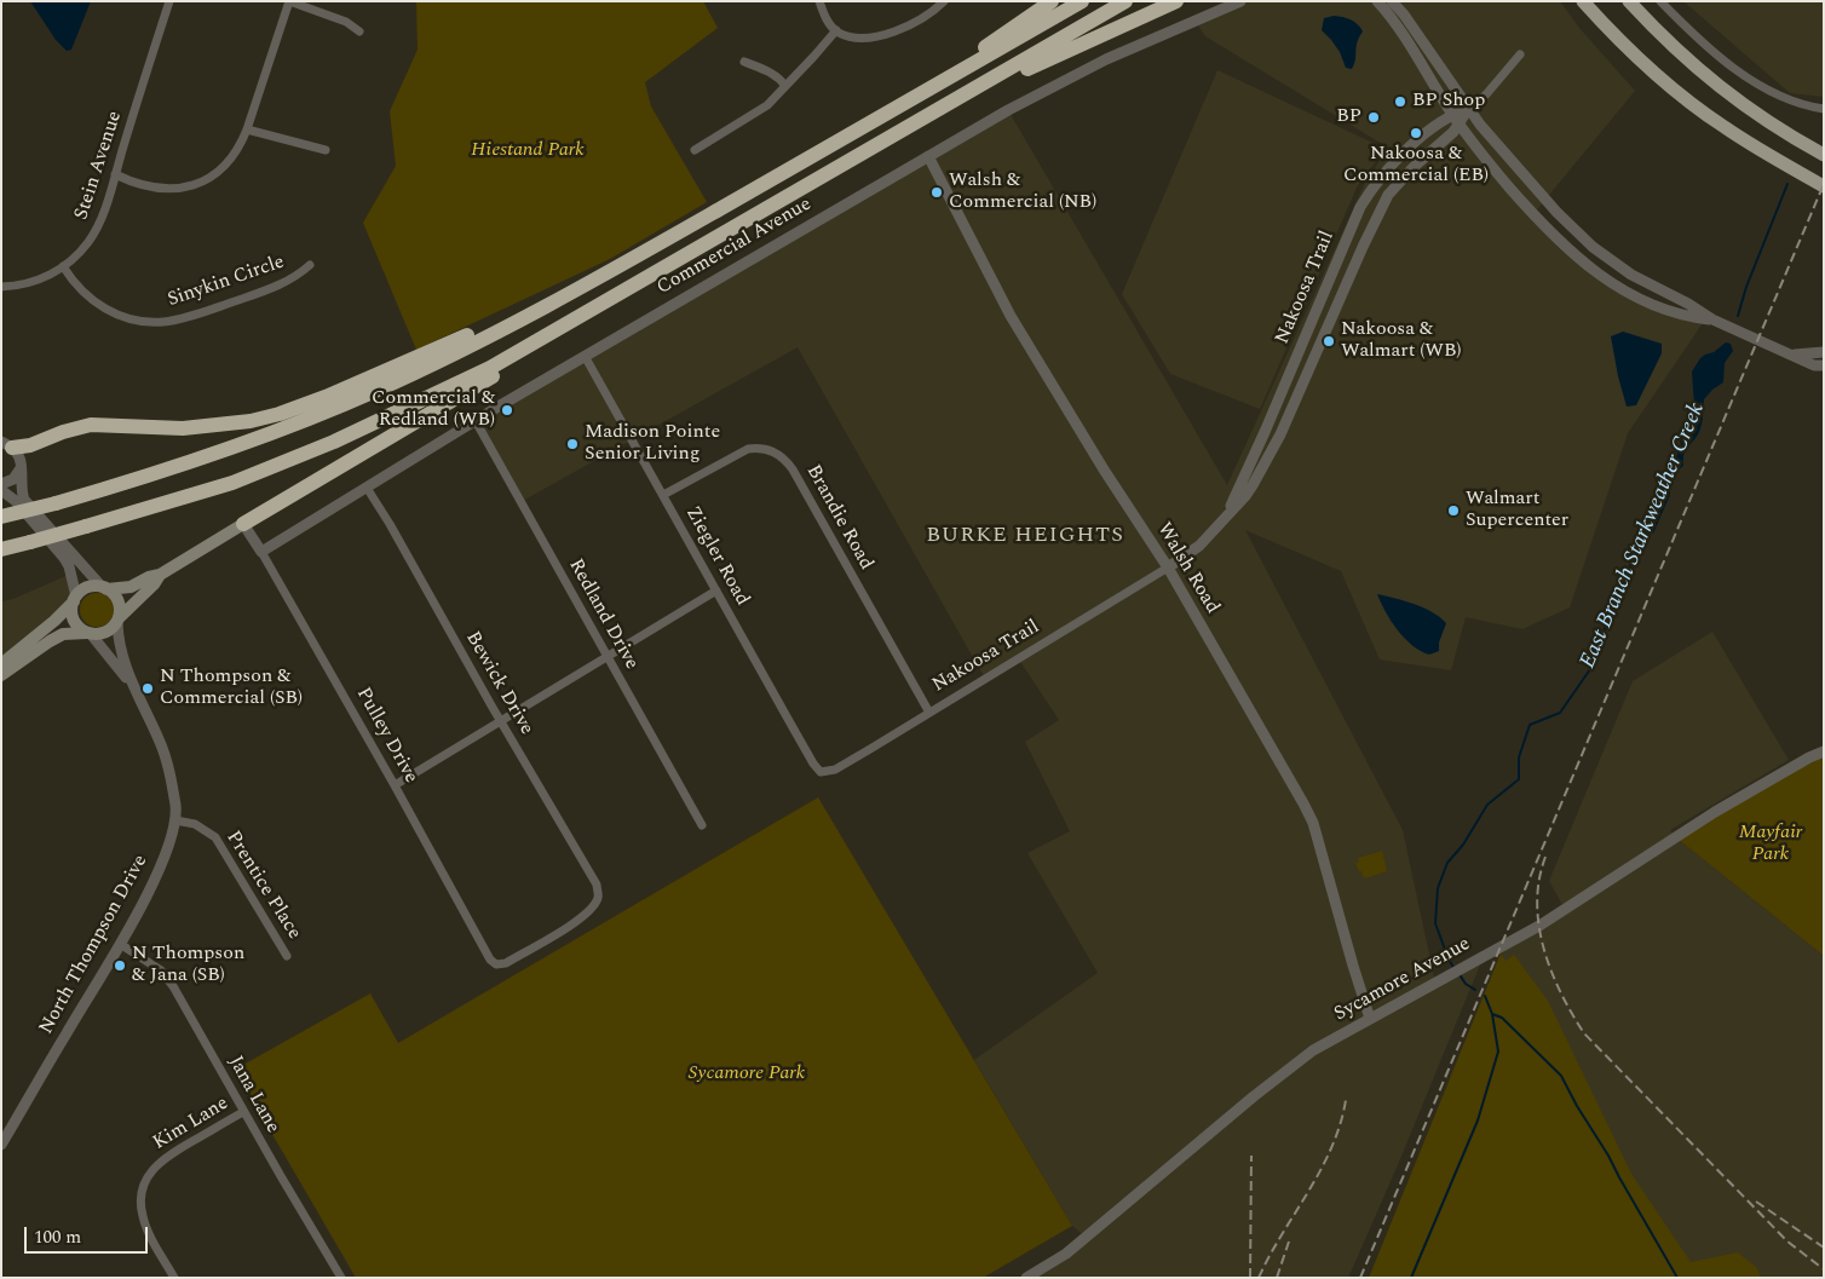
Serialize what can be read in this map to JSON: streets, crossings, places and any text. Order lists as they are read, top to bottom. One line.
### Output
{"streets":{"street":["Stein Avenue","Commercial Avenue","Sinykin Circle","Nakoosa Trail","Brandie Road","Ziegler Road","Walsh Road","Redland Drive","Bewick Drive","Pulley Drive","Prentice Place","North Thompson Drive","Sycamore Avenue","Jana Lane","Kim Lane"]},"crossings":[["Stein Avenue","Sinykin Circle"],["Commercial Avenue","Ziegler Road"],["Commercial Avenue","Walsh Road"],["Commercial Avenue","Redland Drive"],["Commercial Avenue","Bewick Drive"],["Commercial Avenue","Pulley Drive"],["Nakoosa Trail","Brandie Road"],["Nakoosa Trail","Ziegler Road"],["Nakoosa Trail","Walsh Road"],["Brandie Road","Ziegler Road"],["Walsh Road","Sycamore Avenue"],["Bewick Drive","Pulley Drive"],["Prentice Place","North Thompson Drive"],["North Thompson Drive","Jana Lane"],["Jana Lane","Kim Lane"]],"districts":["BURKE HEIGHTS"],"water":["East Branch Starkweather Creek"],"parks":["Hiestand Park","Mayfair Park","Sycamore Park"],"places":["BP Shop","BP","Nakoosa & Commercial (EB)","Walsh & Commercial (NB)","Nakoosa & Walmart (WB)","Commercial & Redland (WB)","Madison Pointe Senior Living","Walmart Supercenter","N Thompson & Commercial (SB)","N Thompson & Jana (SB)"],"scale_bar":"100 m"}
